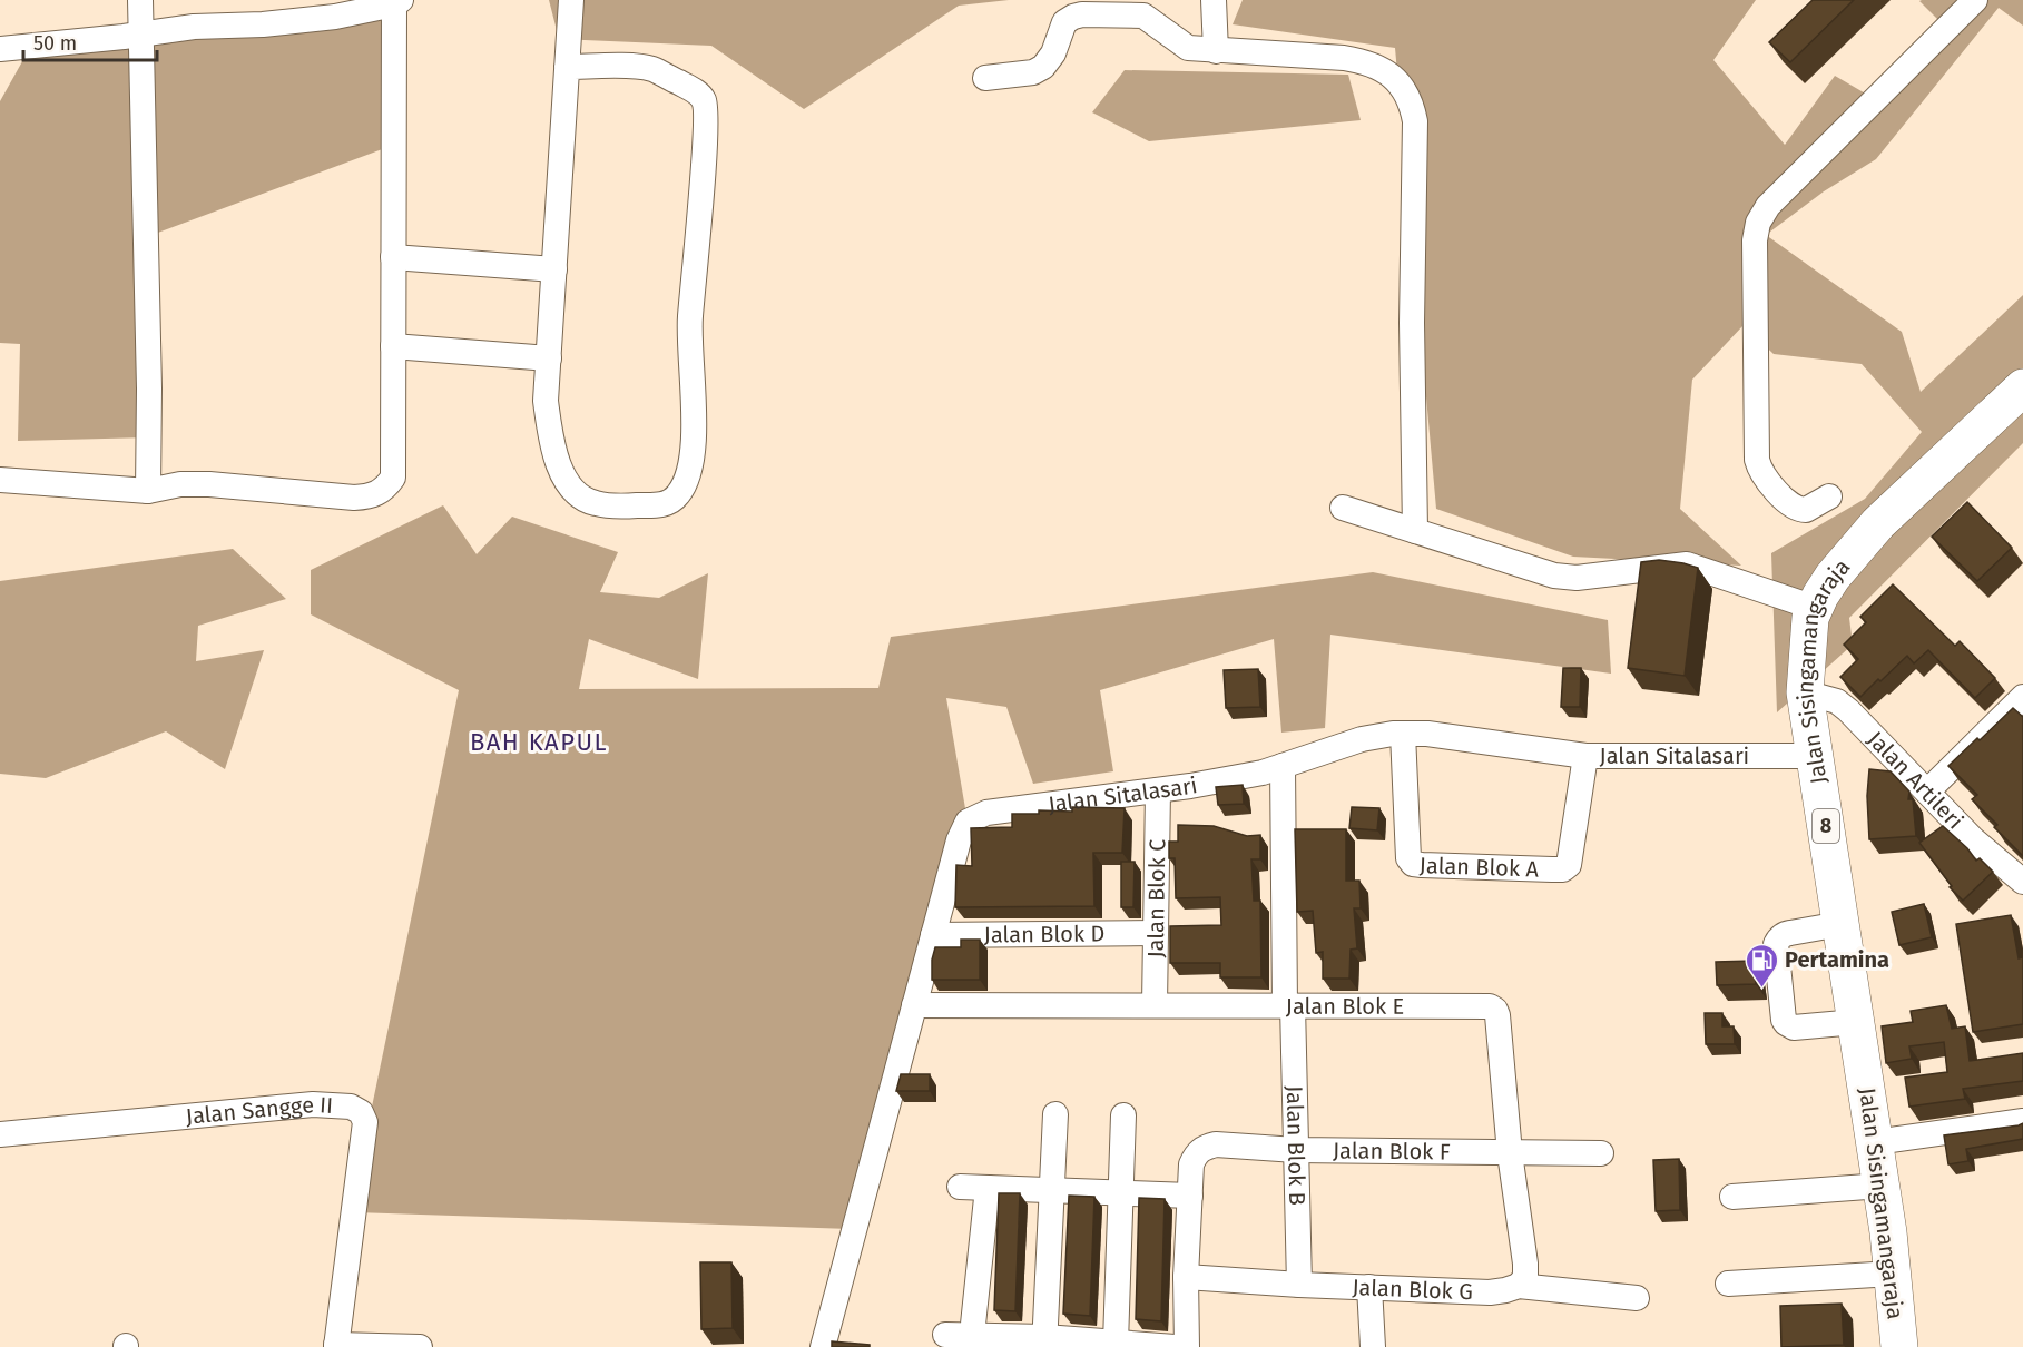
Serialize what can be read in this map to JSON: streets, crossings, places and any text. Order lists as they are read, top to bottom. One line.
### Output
{"streets":{"highway":["Jalan Sisingamangaraja","8"],"street":["Jalan Sitalasari","Jalan Artileri","Jalan Blok A","Jalan Blok C","Jalan Blok D","Jalan Blok E","Jalan Sangge II","Jalan Blok B","Jalan Blok F","Jalan Blok G"]},"crossings":[["Jalan Sisingamangaraja","Jalan Sitalasari"],["Jalan Sisingamangaraja","Jalan Artileri"],["Jalan Sitalasari","Jalan Blok A"],["Jalan Sitalasari","Jalan Blok C"],["Jalan Sitalasari","Jalan Blok D"],["Jalan Sitalasari","Jalan Blok E"],["Jalan Sitalasari","Jalan Blok B"],["Jalan Blok C","Jalan Blok D"],["Jalan Blok C","Jalan Blok E"],["Jalan Blok E","Jalan Blok B"],["Jalan Blok E","Jalan Blok F"],["Jalan Blok E","Jalan Blok G"],["Jalan Blok B","Jalan Blok F"],["Jalan Blok B","Jalan Blok G"]],"districts":["BAH KAPUL"],"places":{"fuel station":["Pertamina"]},"scale_bar":"50 m"}
